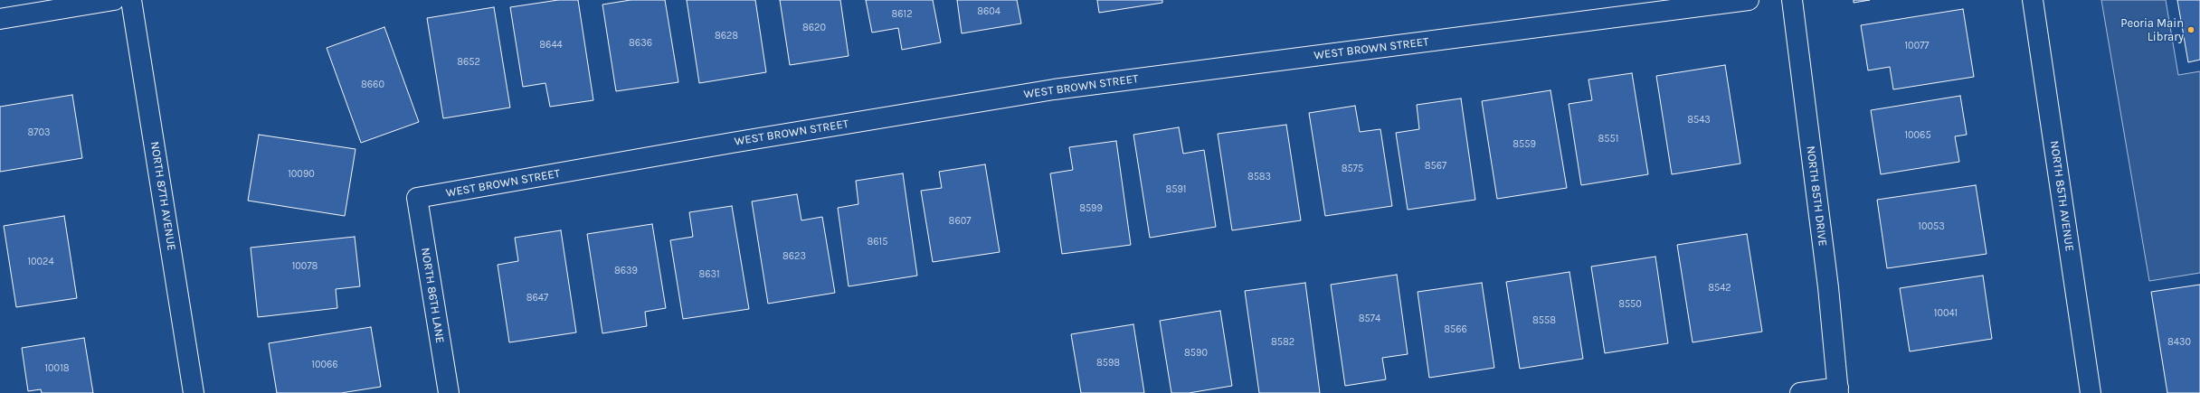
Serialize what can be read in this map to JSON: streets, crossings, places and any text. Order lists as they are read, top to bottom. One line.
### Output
{"streets":{"street":["WEST BROWN STREET","NORTH 87TH AVENUE","NORTH 85TH DRIVE","NORTH 85TH AVENUE","NORTH 86TH LANE"]},"crossings":[["WEST BROWN STREET","NORTH 86TH LANE"]],"places":["Peoria Main Library"],"house_numbers":["8604","8612","8620","8628","8636","8644","10077","8652","8660","8543","8703","10065","8551","8559","8567","8575","10090","8583","8591","8599","8607","10053","8615","8623","10024","10078","8639","8631","8542","8647","8550","10041","8574","8558","8566","8582","8430","8590","8598","10066","10018"]}
